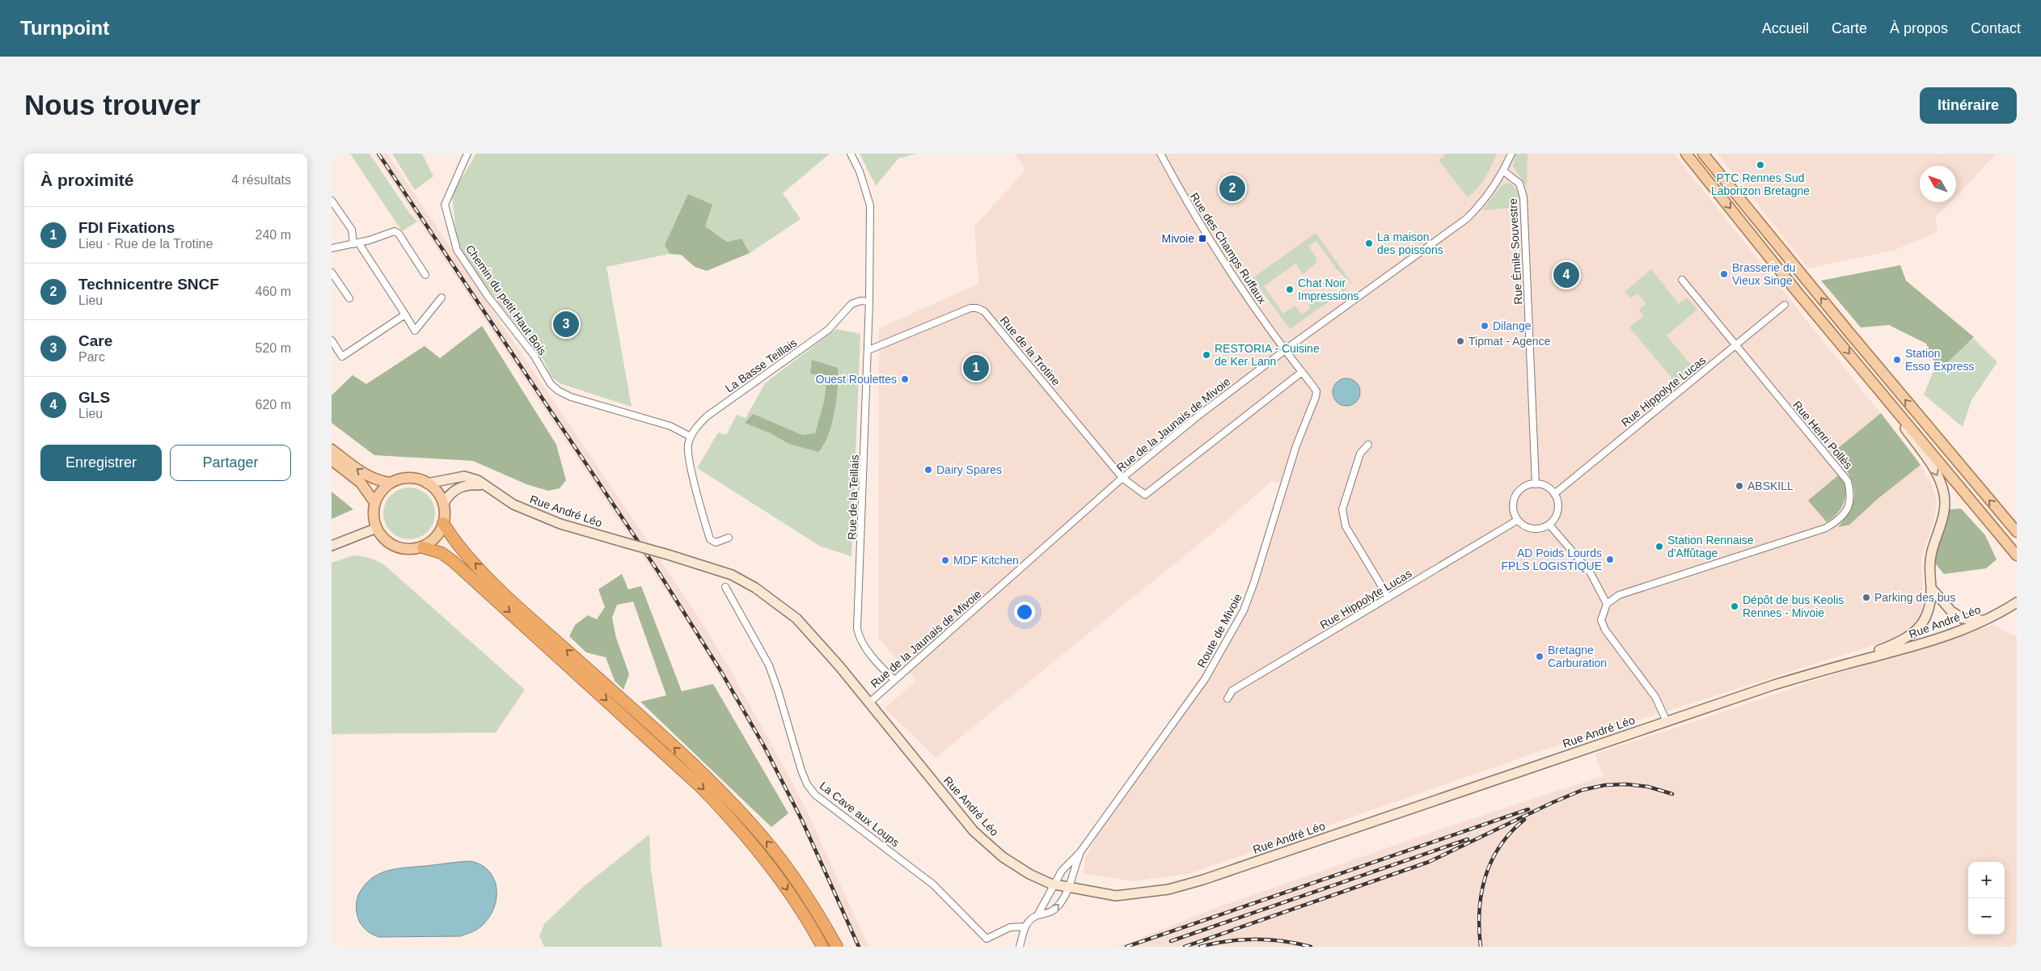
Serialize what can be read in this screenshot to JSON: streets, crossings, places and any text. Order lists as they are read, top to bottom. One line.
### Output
{"streets":{"street":["Rue des Champs Ruffaux","Rue Émile Souvestre","Chemin du petit Haut Bois","Rue de la Trotine","La Basse Teillais","Rue Hippolyte Lucas","Rue de la Jaunais de Mivoie","Rue Henri Pollès","Rue de la Teillais","Rue André Léo","Route de Mivoie","La Cave aux Loups"]},"crossings":[["Rue des Champs Ruffaux","Rue de la Jaunais de Mivoie"],["Rue des Champs Ruffaux","Route de Mivoie"],["Rue Émile Souvestre","Rue Hippolyte Lucas"],["Rue Émile Souvestre","Rue de la Jaunais de Mivoie"],["Chemin du petit Haut Bois","La Basse Teillais"],["Rue de la Trotine","Rue de la Jaunais de Mivoie"],["Rue de la Trotine","Rue de la Teillais"],["Rue de la Trotine","Route de Mivoie"],["La Basse Teillais","Rue de la Teillais"],["Rue Hippolyte Lucas","Rue Henri Pollès"],["Rue de la Jaunais de Mivoie","Rue de la Teillais"],["Rue de la Jaunais de Mivoie","Rue André Léo"],["Rue de la Jaunais de Mivoie","Route de Mivoie"],["Rue André Léo","Route de Mivoie"]],"places":{"other":["PTC Rennes Sud Laborizon Bretagne","La maison des poissons","Brasserie du Vieux Singe","Chat Noir Impressions","Dilange","Tipmat - Agence","RESTORIA - Cuisine de Ker Lann","Station Esso Express","Ouest Roulettes","Dairy Spares","ABSKILL","Station Rennaise d'Affûtage","AD Poids Lourds FPLS LOGISTIQUE","MDF Kitchen","Parking des bus","Dépôt de bus Keolis Rennes - Mivoie","Bretagne Carburation"],"transit":["Mivoie"]},"north":"top left","page":{"header":"Turnpoint","nav":["Accueil","Carte","À propos","Contact"],"buttons":["Itinéraire",["Enregistrer","Partager"]],"title":"Nous trouver","heading":["À proximité","4 résultats"],"pins":["2","4","3","1"],"list":[{"mark":"1","name":"FDI Fixations","note":"Lieu · Rue de la Trotine","value":"240 m"},{"mark":"2","name":"Technicentre SNCF","note":"Lieu","value":"460 m"},{"mark":"3","name":"Care","note":"Parc","value":"520 m"},{"mark":"4","name":"GLS","note":"Lieu","value":"620 m"}],"map_buttons":["+","−"]}}
